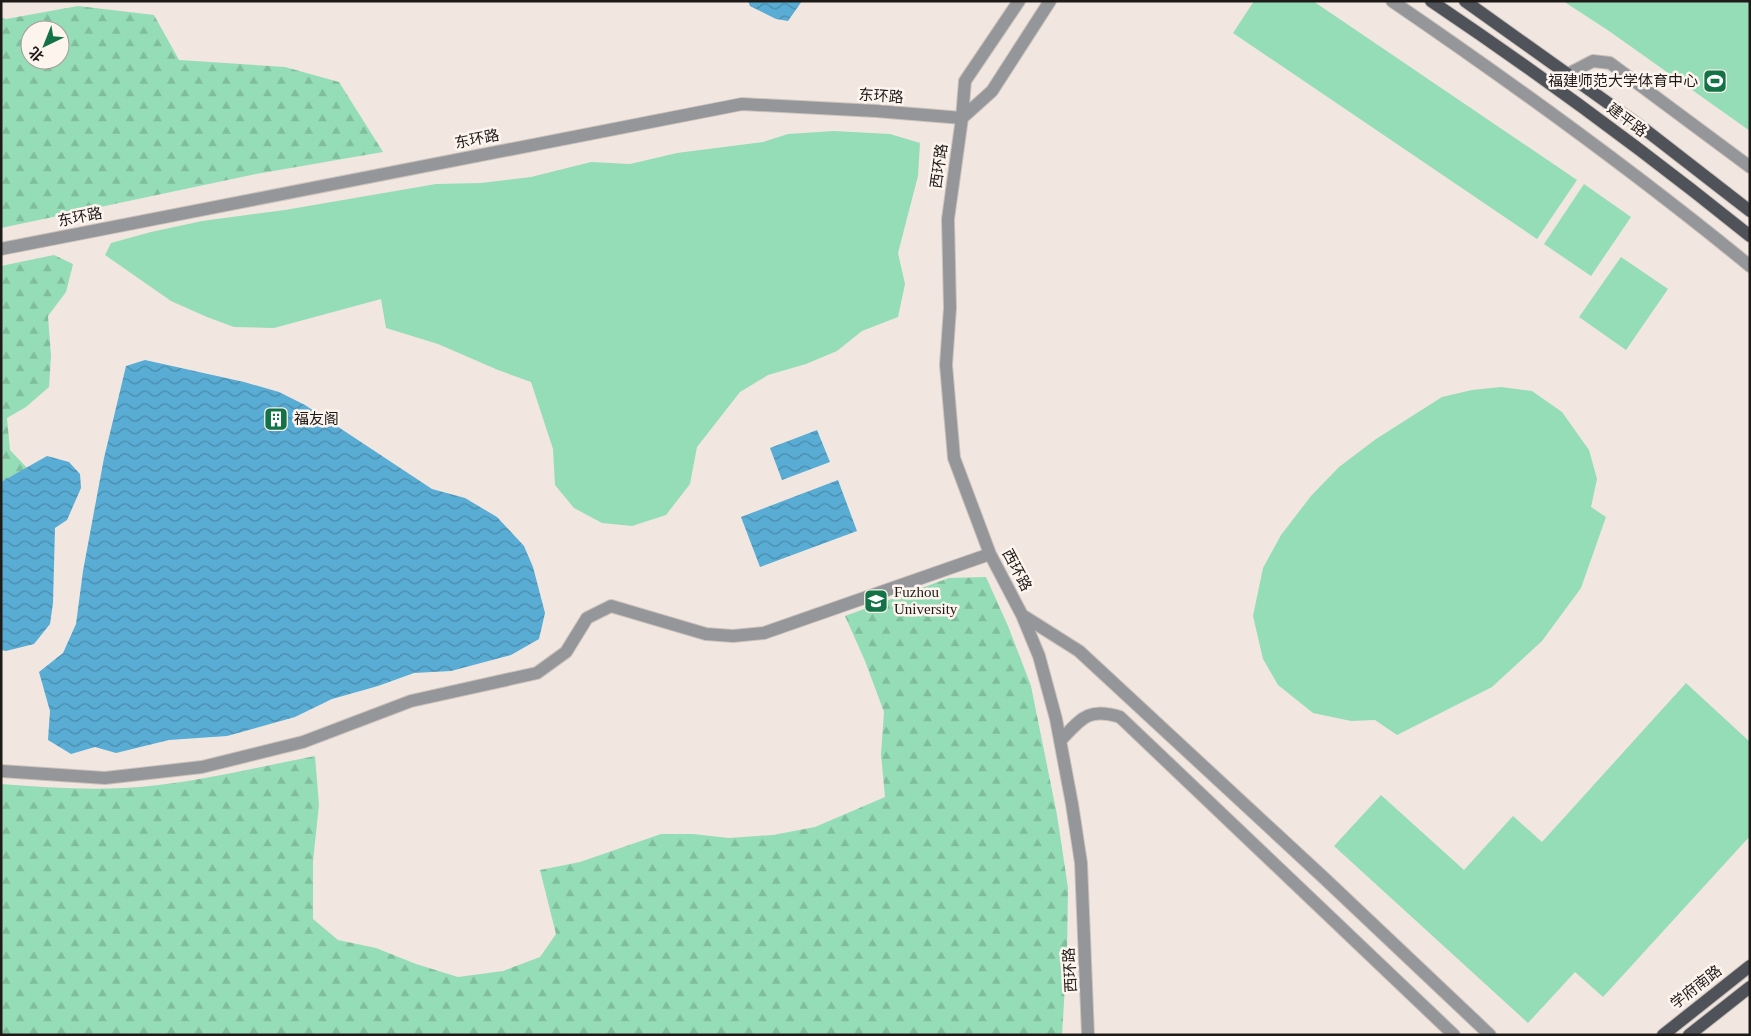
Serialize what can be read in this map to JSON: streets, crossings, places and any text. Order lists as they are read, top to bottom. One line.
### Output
{"streets":{"main road":["建平路","学府南路"],"street":["东环路","西环路"]},"crossings":[["东环路","西环路"]],"places":{"sports":["福建师范大学体育中心"],"building":["福友阁"],"school or university":["Fuzhou University"]},"north":"bottom left"}
